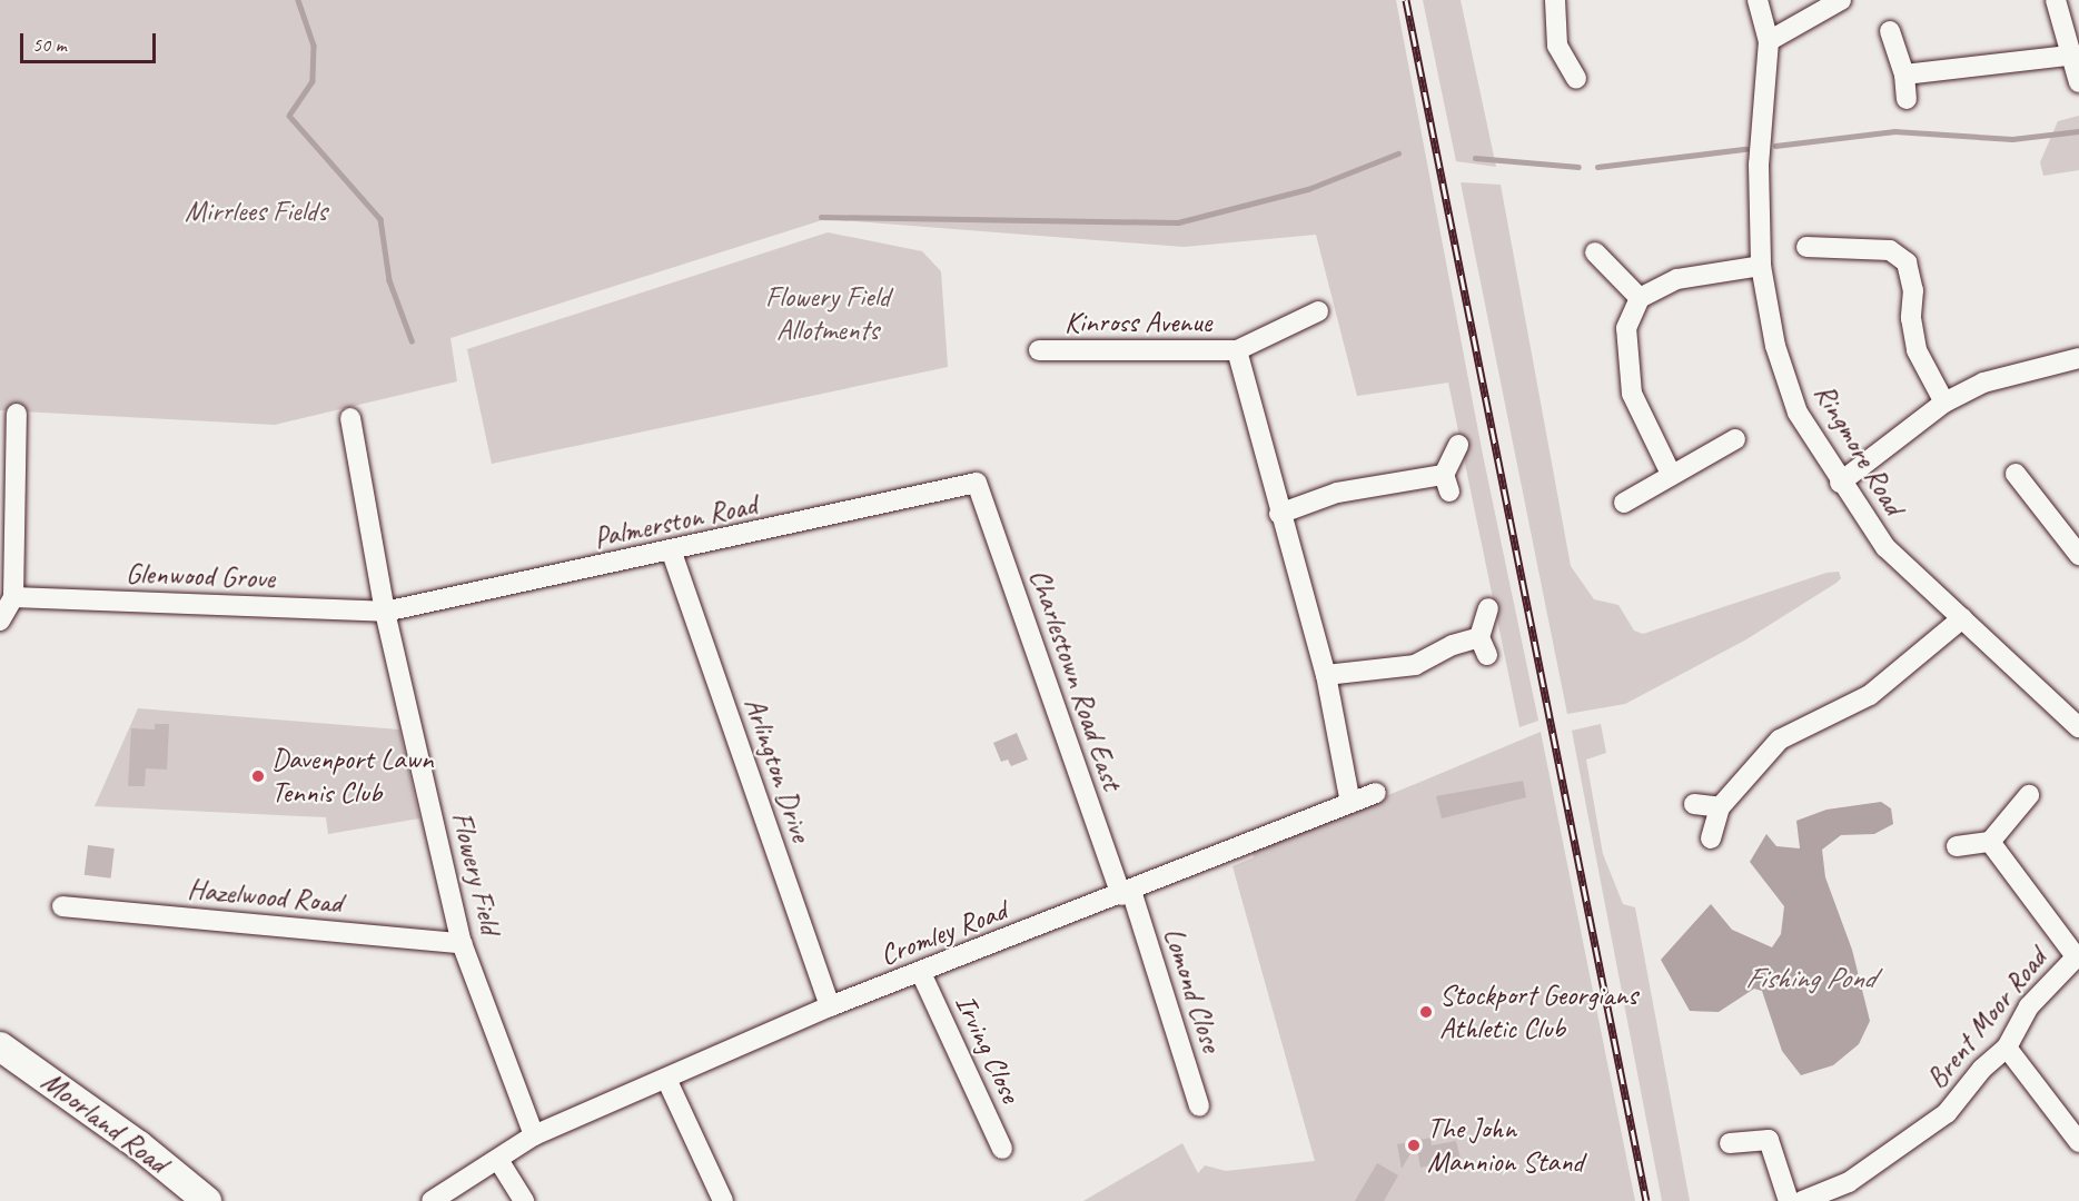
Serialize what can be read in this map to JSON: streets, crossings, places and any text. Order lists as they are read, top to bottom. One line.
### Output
{"streets":{"street":["Kinross Avenue","Ringmore Road","Palmerston Road","Glenwood Grove","Charlestown Road East","Arlington Drive","Flowery Field","Hazelwood Road","Cromley Road","Lomond Close","Brent Moor Road","Irving Close","Moorland Road"]},"crossings":[["Kinross Avenue","Cromley Road"],["Palmerston Road","Glenwood Grove"],["Palmerston Road","Charlestown Road East"],["Palmerston Road","Arlington Drive"],["Palmerston Road","Flowery Field"],["Glenwood Grove","Flowery Field"],["Charlestown Road East","Cromley Road"],["Charlestown Road East","Lomond Close"],["Arlington Drive","Cromley Road"],["Flowery Field","Hazelwood Road"],["Flowery Field","Cromley Road"],["Cromley Road","Lomond Close"],["Cromley Road","Irving Close"]],"water":["Fishing Pond"],"parks":["Mirrlees Fields","Flowery Field Allotments"],"places":["Davenport Lawn Tennis Club","Stockport Georgians Athletic Club","The John Mannion Stand"],"scale_bar":"50 m"}
